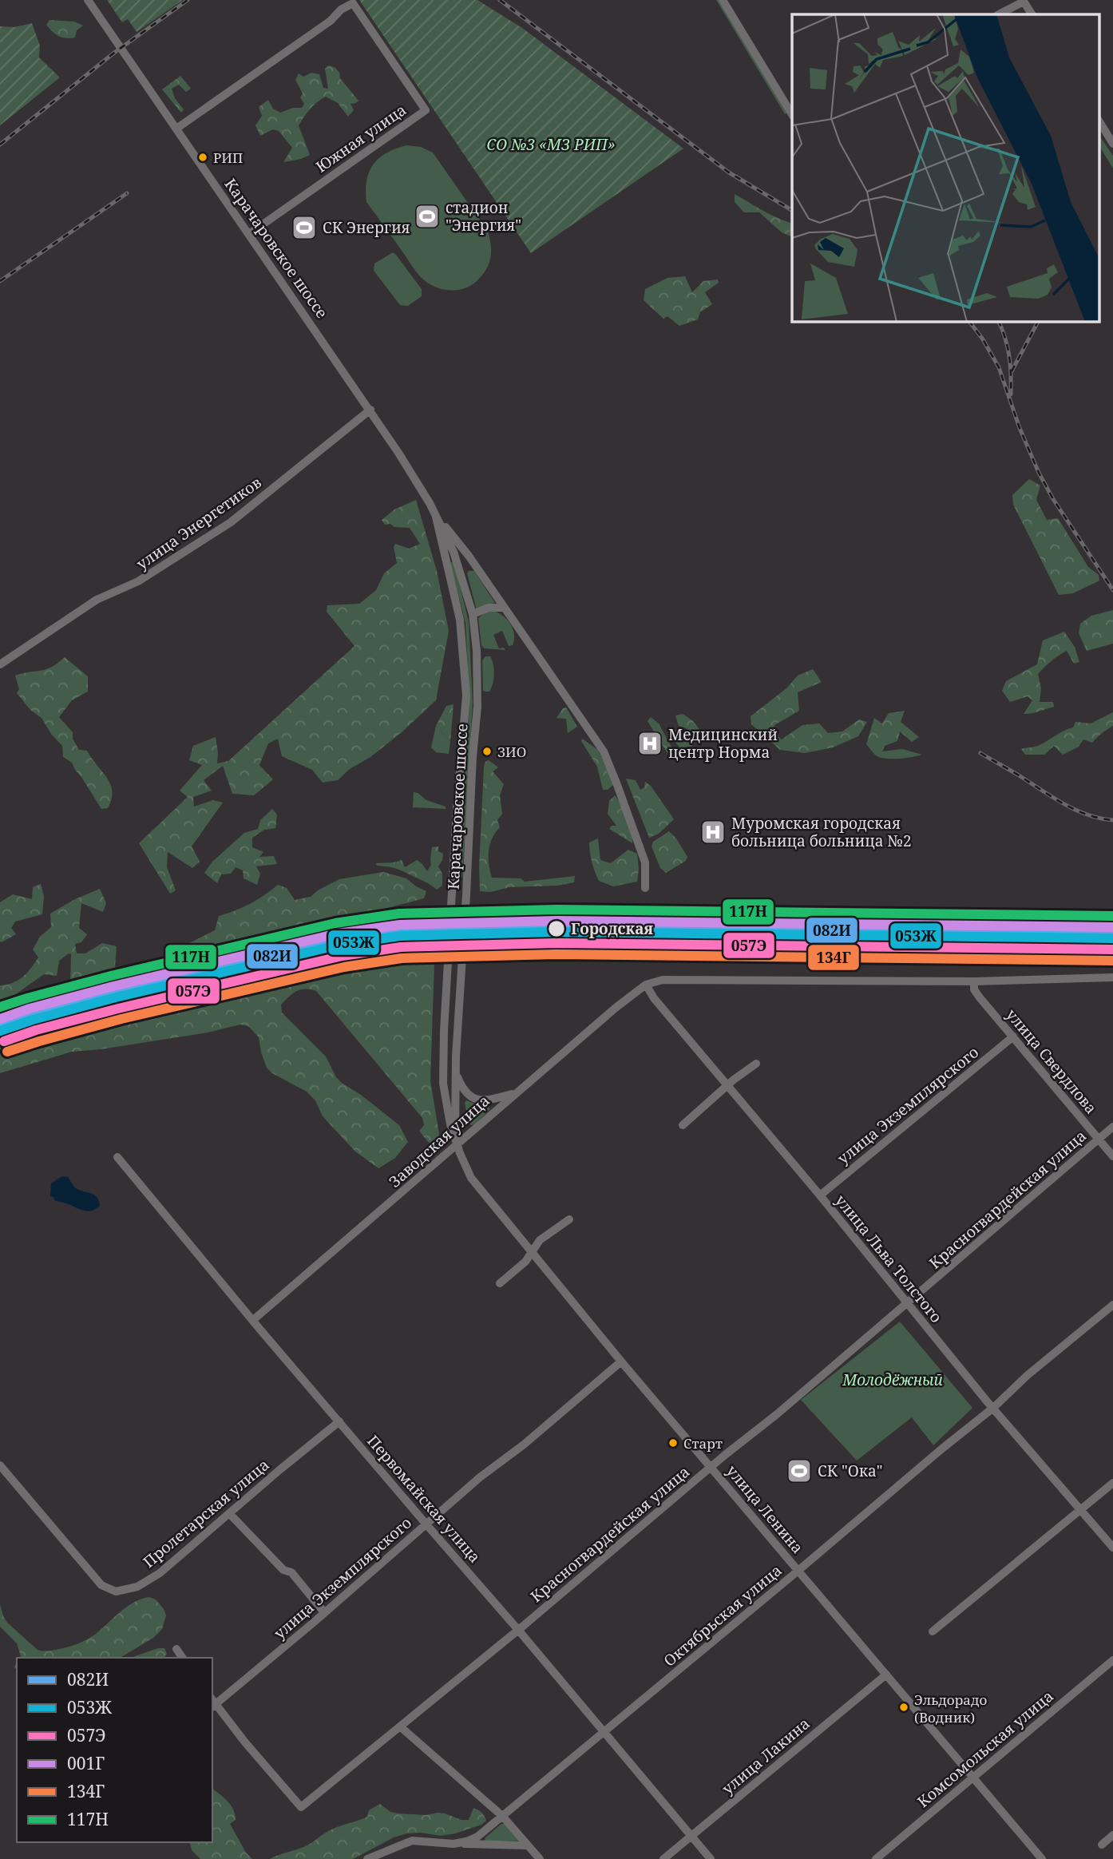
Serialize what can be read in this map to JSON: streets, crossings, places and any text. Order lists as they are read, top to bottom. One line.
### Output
{"streets":{"street":["Южная улица","Карачаровское шоссе","улица Энергетиков","улица Свердлова","улица Экземплярского","Заводская улица","Красногвардейская улица","улица Льва Толстого","Первомайская улица","улица Ленина","Пролетарская улица","Октябрьская улица","Комсомольская улица","улица Лакина"]},"crossings":[["Южная улица","Карачаровское шоссе"],["Карачаровское шоссе","улица Энергетиков"],["Карачаровское шоссе","Заводская улица"],["Карачаровское шоссе","улица Ленина"],["улица Свердлова","улица Экземплярского"],["улица Свердлова","Красногвардейская улица"],["улица Экземплярского","Красногвардейская улица"],["улица Экземплярского","улица Льва Толстого"],["улица Экземплярского","Первомайская улица"],["улица Экземплярского","улица Ленина"],["Заводская улица","улица Льва Толстого"],["Заводская улица","Первомайская улица"],["Заводская улица","улица Ленина"],["Красногвардейская улица","улица Льва Толстого"],["Красногвардейская улица","Первомайская улица"],["Красногвардейская улица","улица Ленина"],["улица Льва Толстого","Октябрьская улица"],["Первомайская улица","Пролетарская улица"],["Первомайская улица","Октябрьская улица"],["Первомайская улица","улица Лакина"],["улица Ленина","Октябрьская улица"],["улица Ленина","Комсомольская улица"],["улица Ленина","улица Лакина"]],"parks":["СО №3 «МЗ РИП»","Молодёжный"],"places":{"other":["РИП","ЗИО","Городская","Старт","Эльдорадо (Водник)"],"sports":["стадион \"Энергия\"","СК Энергия","СК \"Ока\""],"hospital":["Медицинский центр Норма","Муромская городская больница больница №2"]},"lines":["transit line 117Н","transit line 001Г","transit line 082И","transit line 053Ж","transit line 057Э","transit line 134Г"],"legend":["082И","053Ж","057Э","001Г","134Г","117Н"]}
